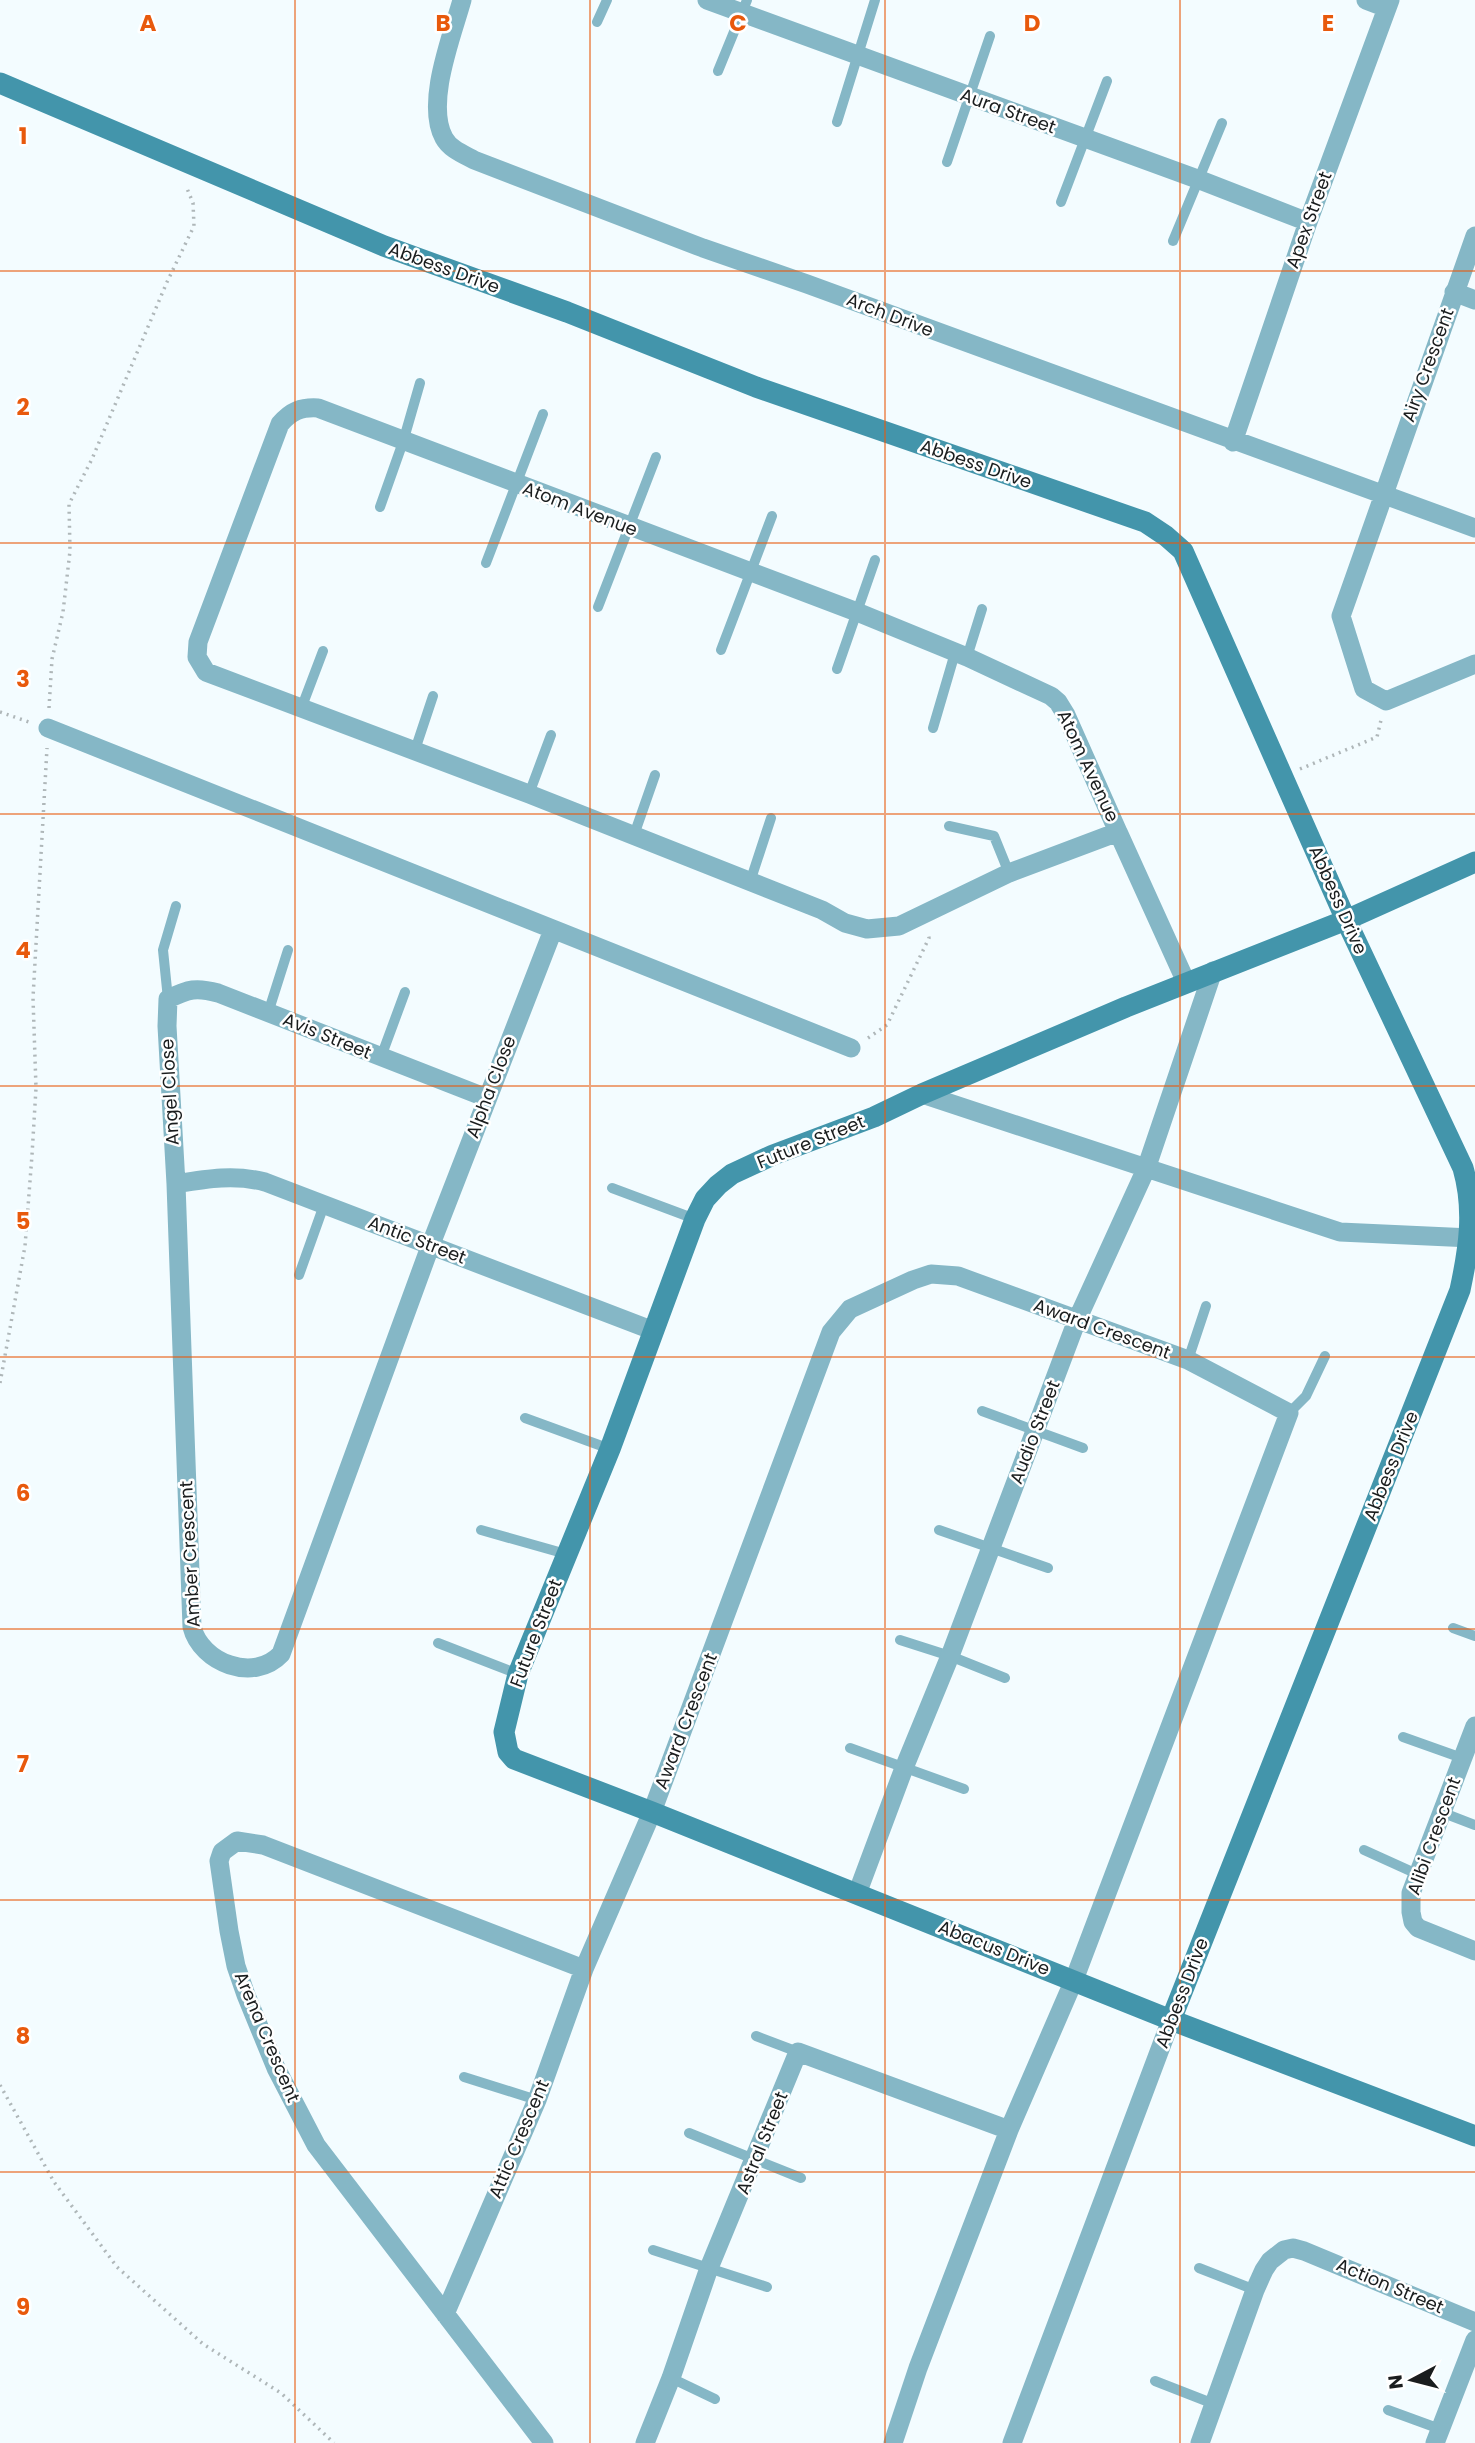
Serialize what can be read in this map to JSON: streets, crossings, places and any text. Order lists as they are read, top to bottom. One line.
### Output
{"streets":{"street":["Aura Street","Apex Street","Abbess Drive","Arch Drive","Airy Crescent","Atom Avenue","Avis Street","Alpha Close","Angel Close","Future Street","Antic Street","Award Crescent","Audio Street","Amber Crescent","Alibi Crescent","Abacus Drive","Arena Crescent","Attic Crescent","Astral Street","Action Street"]},"crossings":[["Aura Street","Apex Street"],["Apex Street","Arch Drive"],["Abbess Drive","Future Street"],["Abbess Drive","Abacus Drive"],["Arch Drive","Airy Crescent"],["Avis Street","Alpha Close"],["Avis Street","Angel Close"],["Alpha Close","Antic Street"],["Alpha Close","Amber Crescent"],["Angel Close","Antic Street"],["Angel Close","Amber Crescent"],["Future Street","Antic Street"],["Future Street","Audio Street"],["Future Street","Abacus Drive"],["Antic Street","Amber Crescent"],["Award Crescent","Audio Street"],["Award Crescent","Abacus Drive"],["Award Crescent","Attic Crescent"],["Audio Street","Abacus Drive"],["Abacus Drive","Attic Crescent"],["Arena Crescent","Attic Crescent"]],"north":"left","grid":{"columns":["A","B","C","D","E"],"rows":["1","2","3","4","5","6","7","8","9"]}}
